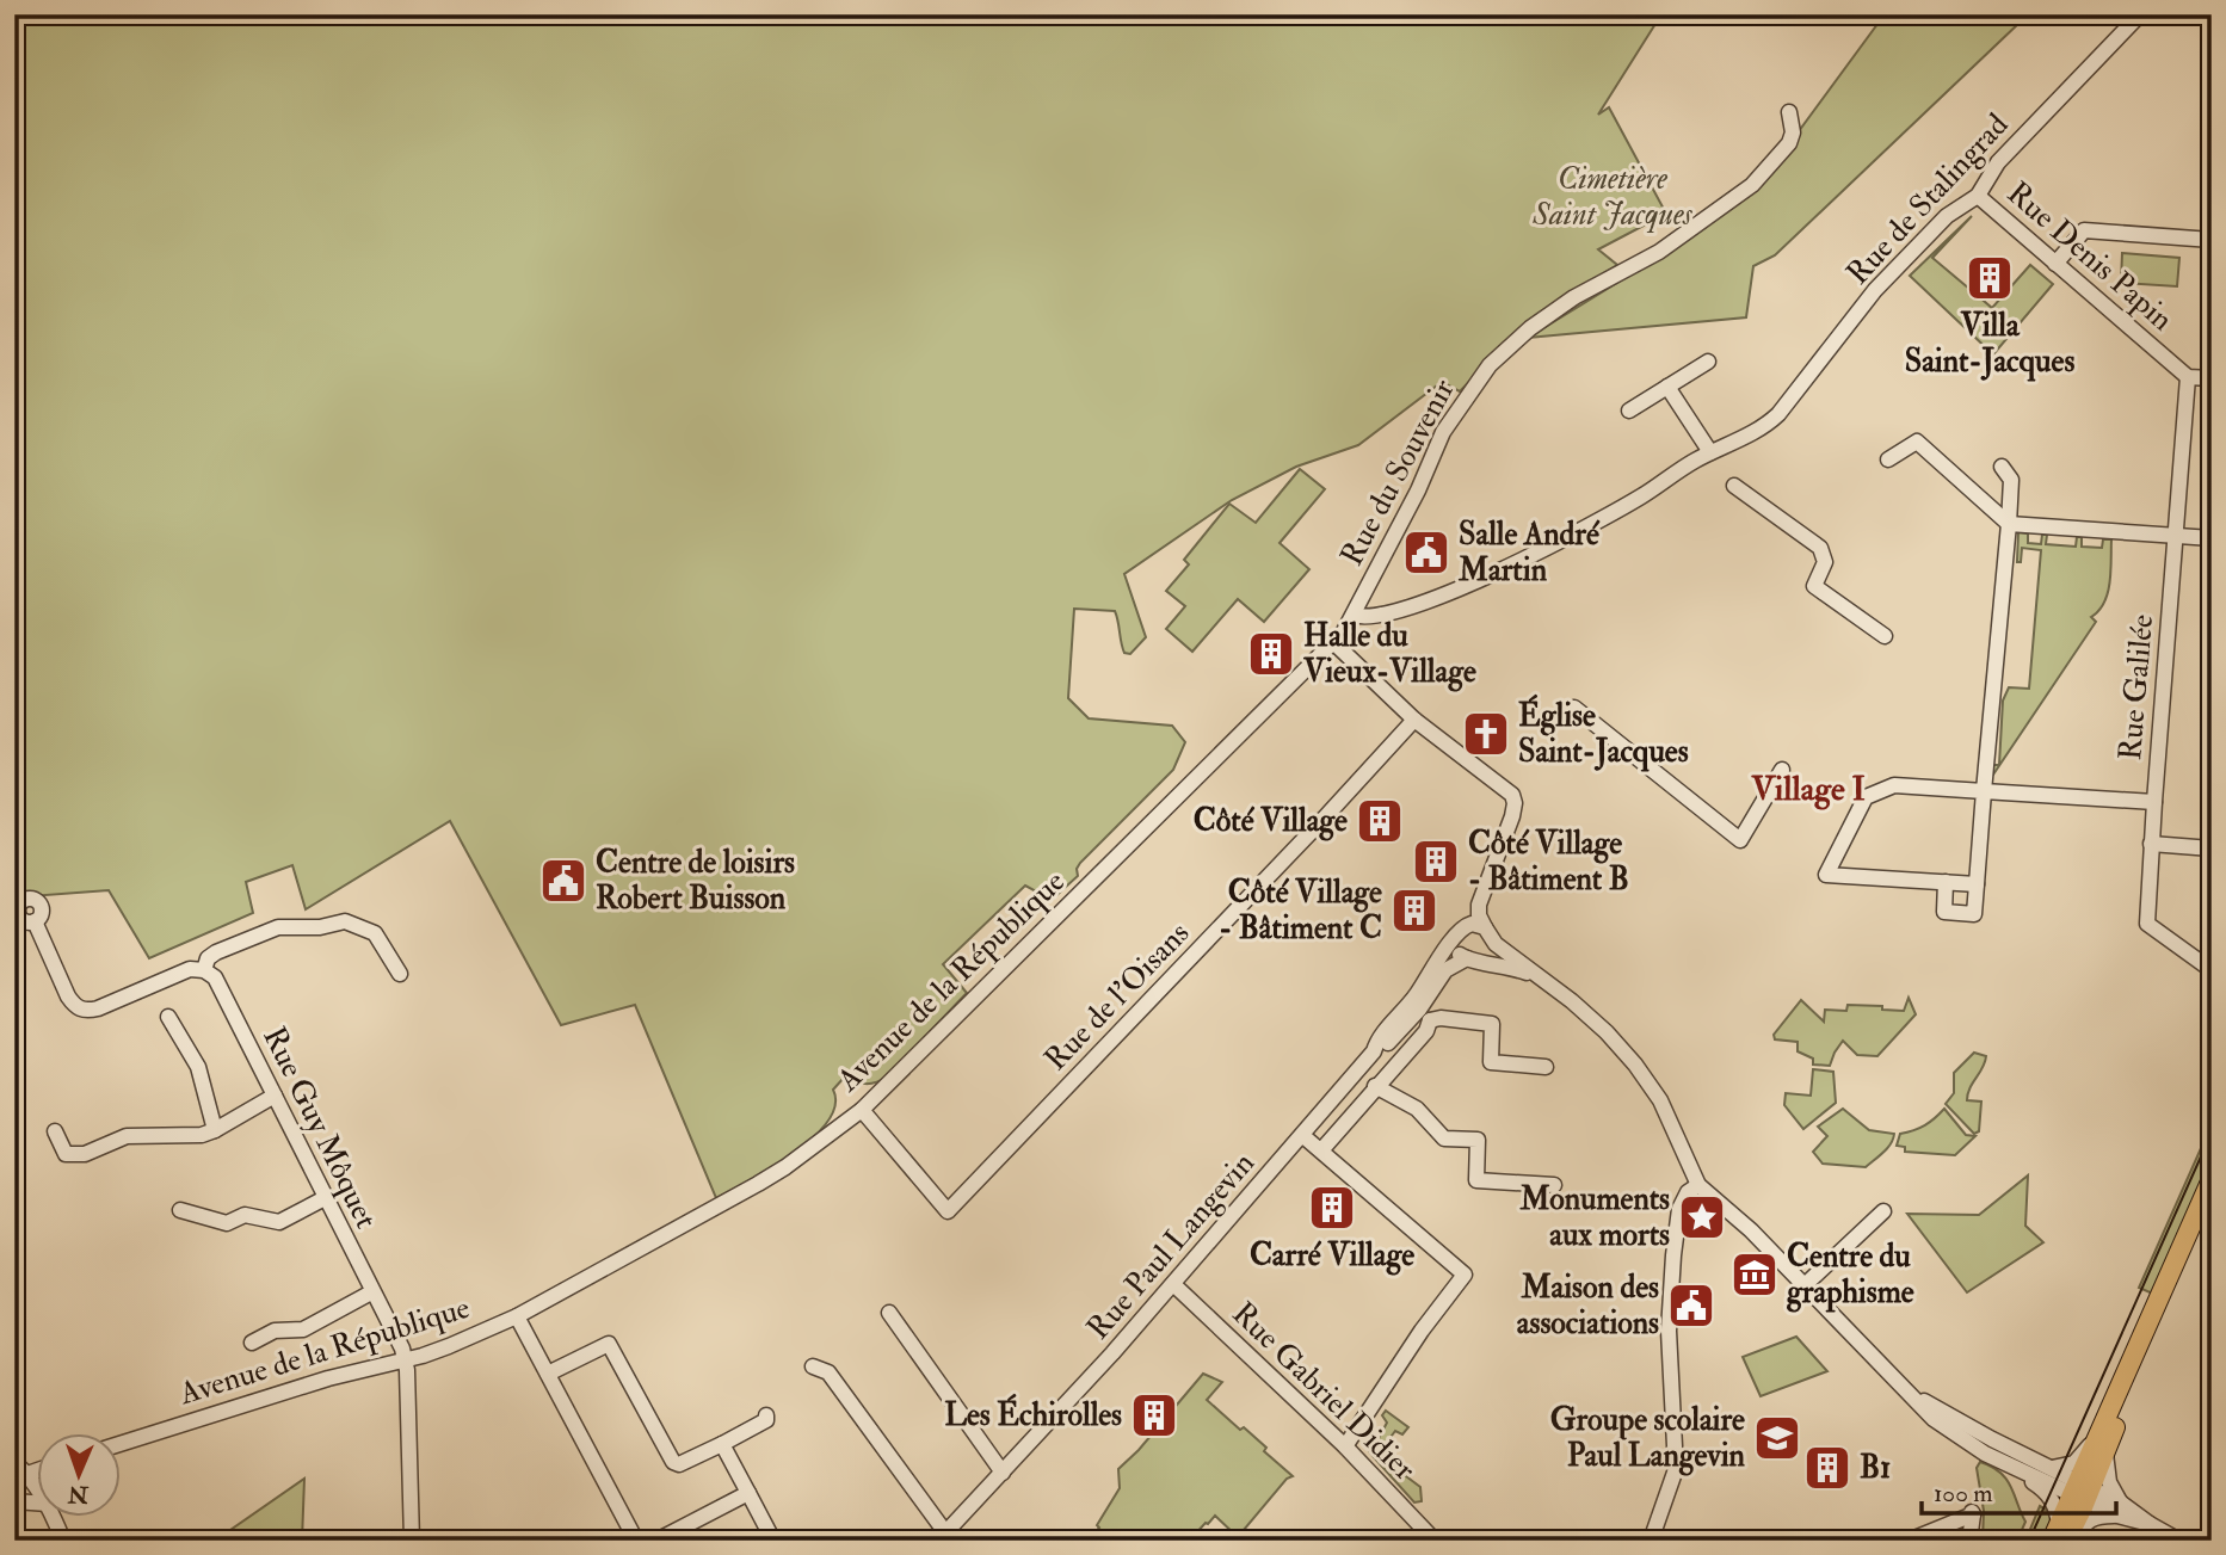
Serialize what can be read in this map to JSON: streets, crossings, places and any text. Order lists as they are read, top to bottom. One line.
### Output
{"streets":{"street":["Rue de Stalingrad","Rue Denis Papin","Rue du Souvenir","Rue Galilée","Avenue de la République","Rue de l'Oisans","Rue Guy Môquet","Rue Paul Langevin","Rue Gabriel Didier"]},"crossings":[["Rue de Stalingrad","Rue Denis Papin"],["Rue Denis Papin","Rue Galilée"],["Rue du Souvenir","Avenue de la République"],["Avenue de la République","Rue de l'Oisans"],["Avenue de la République","Rue Guy Môquet"],["Rue Paul Langevin","Rue Gabriel Didier"]],"districts":["Village I"],"parks":["Cimetière Saint Jacques"],"places":{"building":["Villa Saint-Jacques","Halle du Vieux-Village","Côté Village","Côté Village - Bâtiment B","Côté Village - Bâtiment C","Carré Village","Les Échirolles","B1"],"public building":["Salle André Martin","Centre de loisirs Robert Buisson","Maison des associations"],"church":["Église Saint-Jacques"],"place":["Monuments aux morts"],"museum":["Centre du graphisme"],"school or university":["Groupe scolaire Paul Langevin"]},"scale_bar":"100 m","north":"bottom"}
